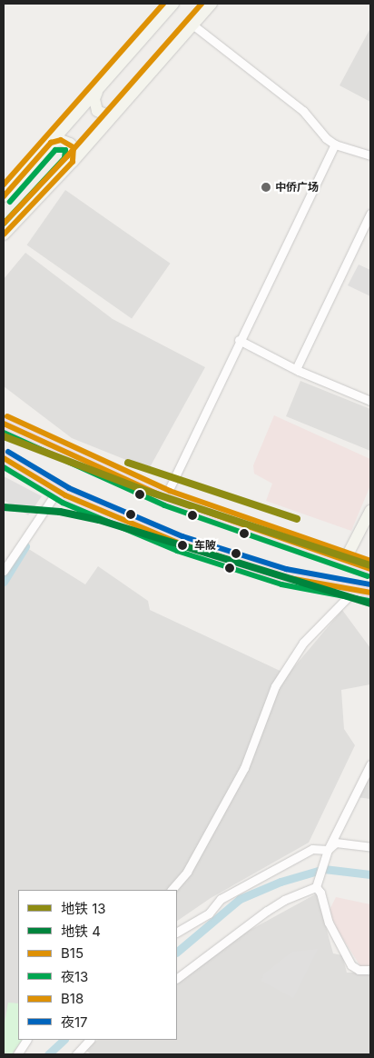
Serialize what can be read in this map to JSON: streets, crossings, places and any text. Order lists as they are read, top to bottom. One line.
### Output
{"places":["中侨广场","车陂"],"lines":["transit line B18","transit line B15","transit line 夜13","metro line 13","transit line 夜17","metro line 4"],"legend":["地铁 13","地铁 4","B15","夜13","B18","夜17"]}
